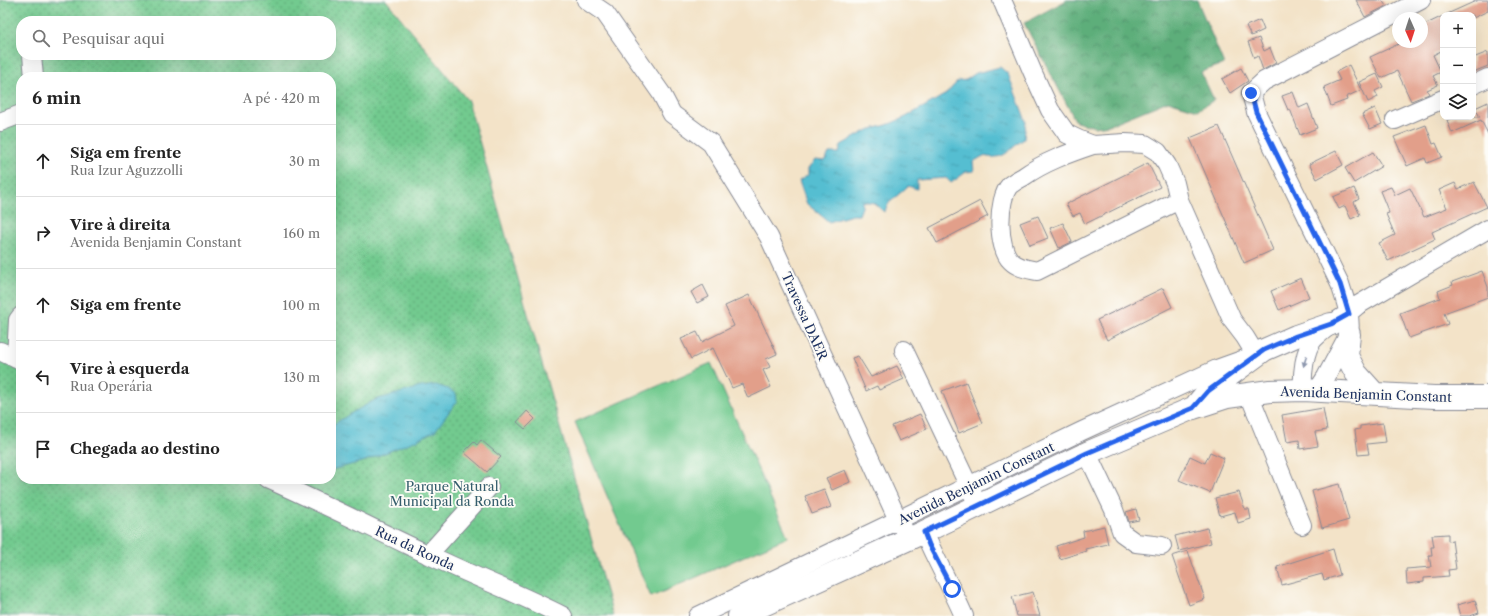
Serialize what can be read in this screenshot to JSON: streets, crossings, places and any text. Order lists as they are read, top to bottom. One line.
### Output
{"streets":{"main road":["Avenida Benjamin Constant"],"street":["Travessa DAER","Rua da Ronda"]},"crossings":[["Travessa DAER","Avenida Benjamin Constant"]],"parks":["Parque Natural Municipal da Ronda"],"north":"bottom","page":{"map_buttons":["+","−"],"search":"Pesquisar aqui","heading":["6 min","A pé · 420 m"],"list":[["Siga em frente","Rua Izur Aguzzolli","30 m"],["Vire à direita","Avenida Benjamin Constant","160 m"],["Siga em frente","100 m"],["Vire à esquerda","Rua Operária","130 m"],"Chegada ao destino"]}}
